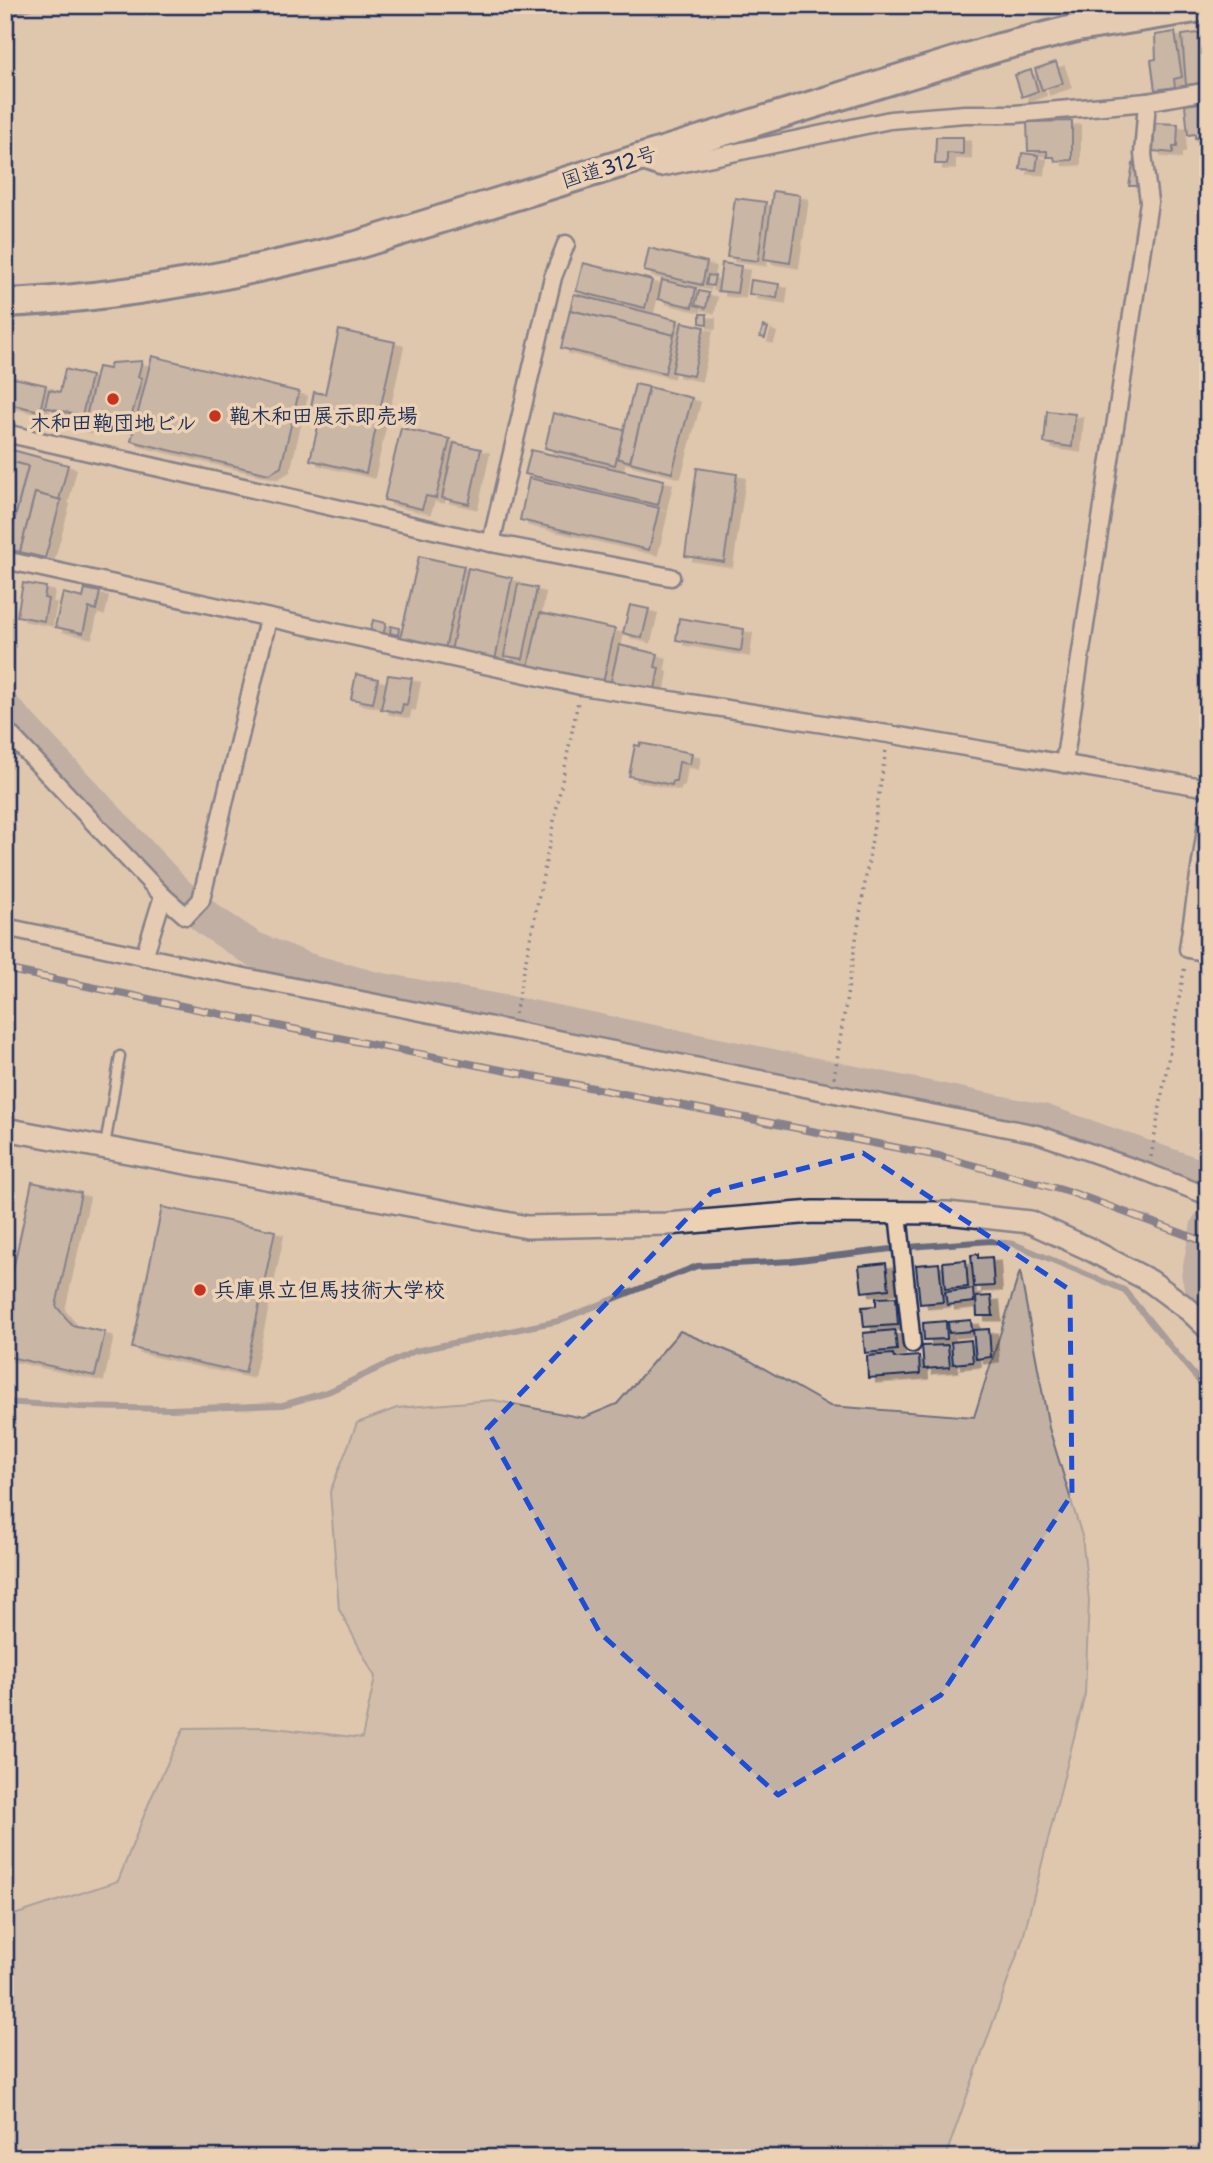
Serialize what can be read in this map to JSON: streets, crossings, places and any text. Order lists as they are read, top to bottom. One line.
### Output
{"streets":{"highway":["国道312号"]},"places":["木和田鞄団地ビル","鞄木和田展示即売場","兵庫県立但馬技術大学校"]}
